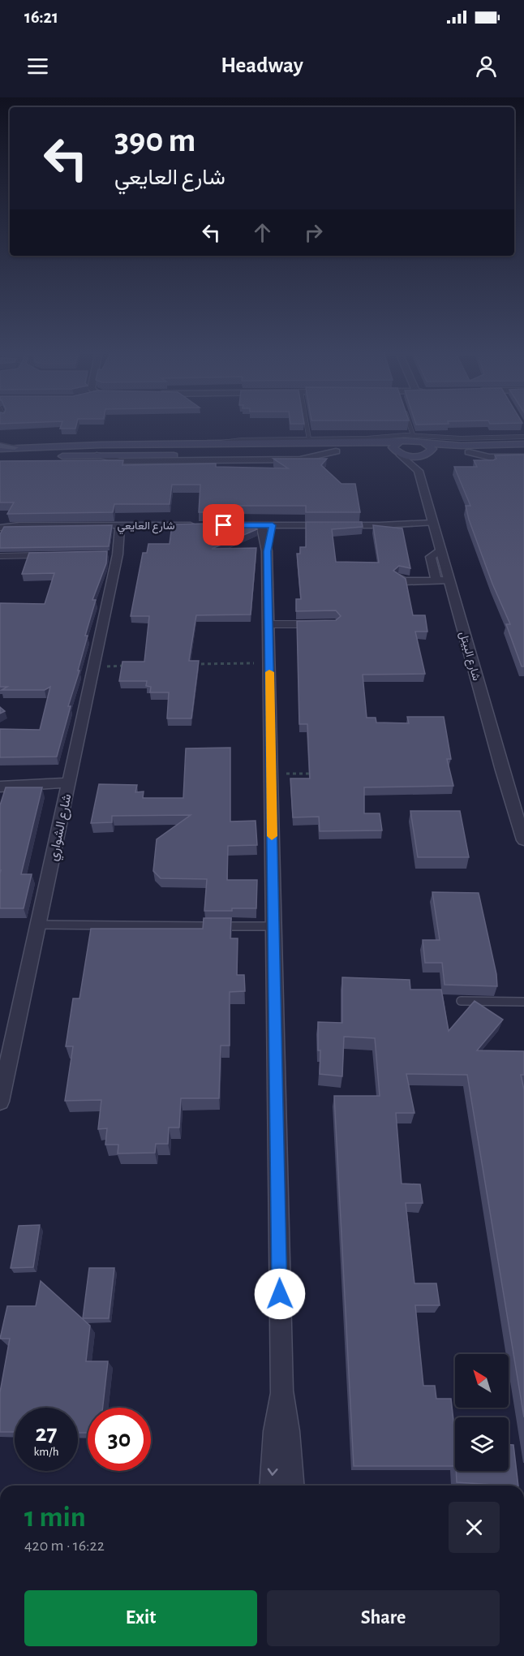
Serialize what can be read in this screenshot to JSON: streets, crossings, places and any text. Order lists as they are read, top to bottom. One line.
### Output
{"streets":{"street":["شارع العايعي","شارع البيتل","شارع الشواري"]},"crossings":[["شارع العايعي","شارع الشواري"]],"north":"top left","page":{"status":"16:21","header":"Headway","turn":["390 m","شارع العايعي"],"speed":"27 km/h","limit":"30","heading":["1 min","420 m · 16:22"],"buttons":["Exit","Share"]}}
